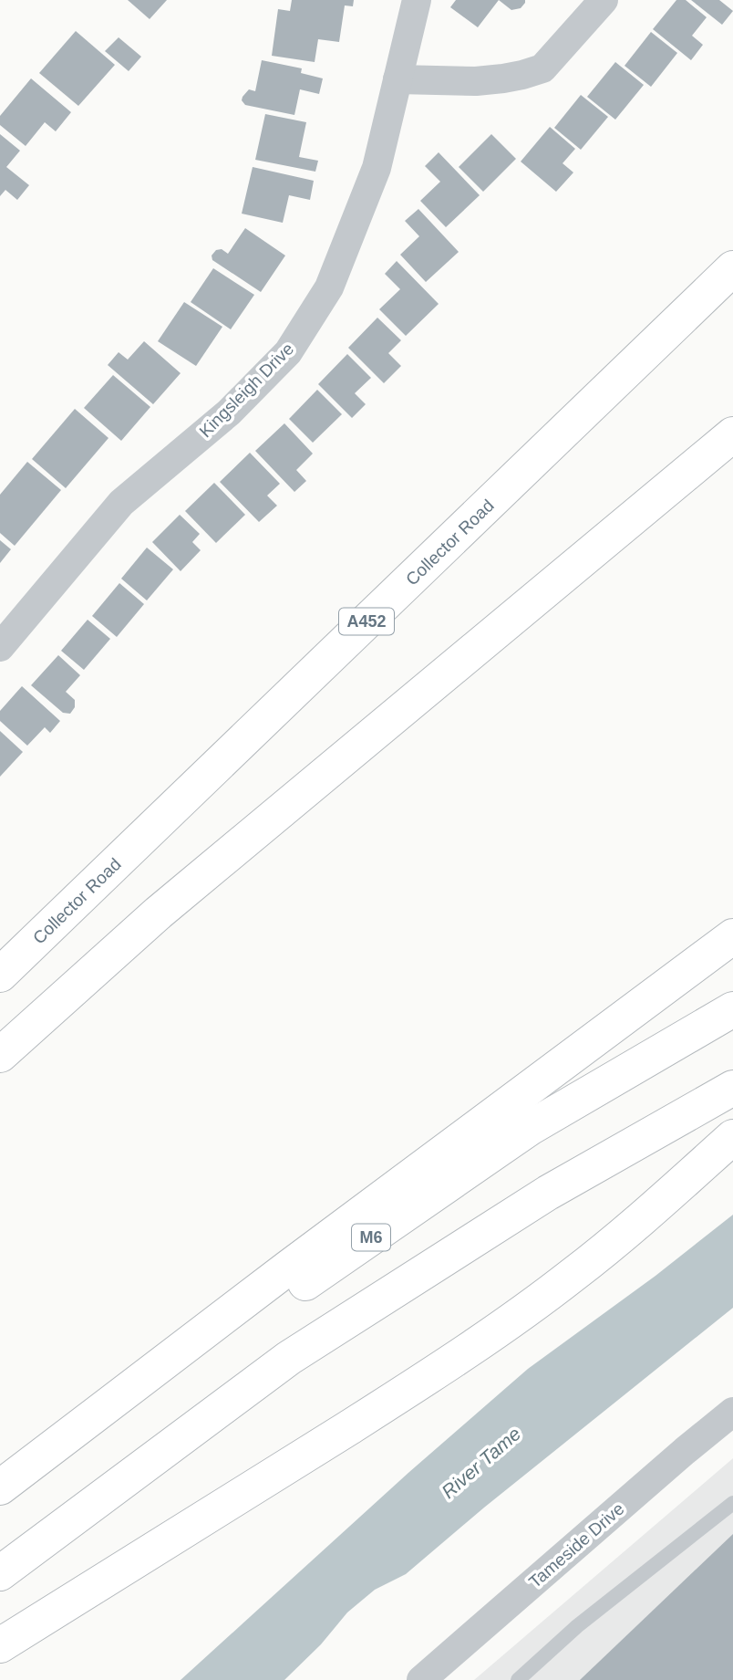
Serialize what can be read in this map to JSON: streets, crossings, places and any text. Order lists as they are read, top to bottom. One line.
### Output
{"streets":{"highway":["Collector Road","A452","M6"],"street":["Kingsleigh Drive","Tameside Drive"]},"water":["River Tame"]}
